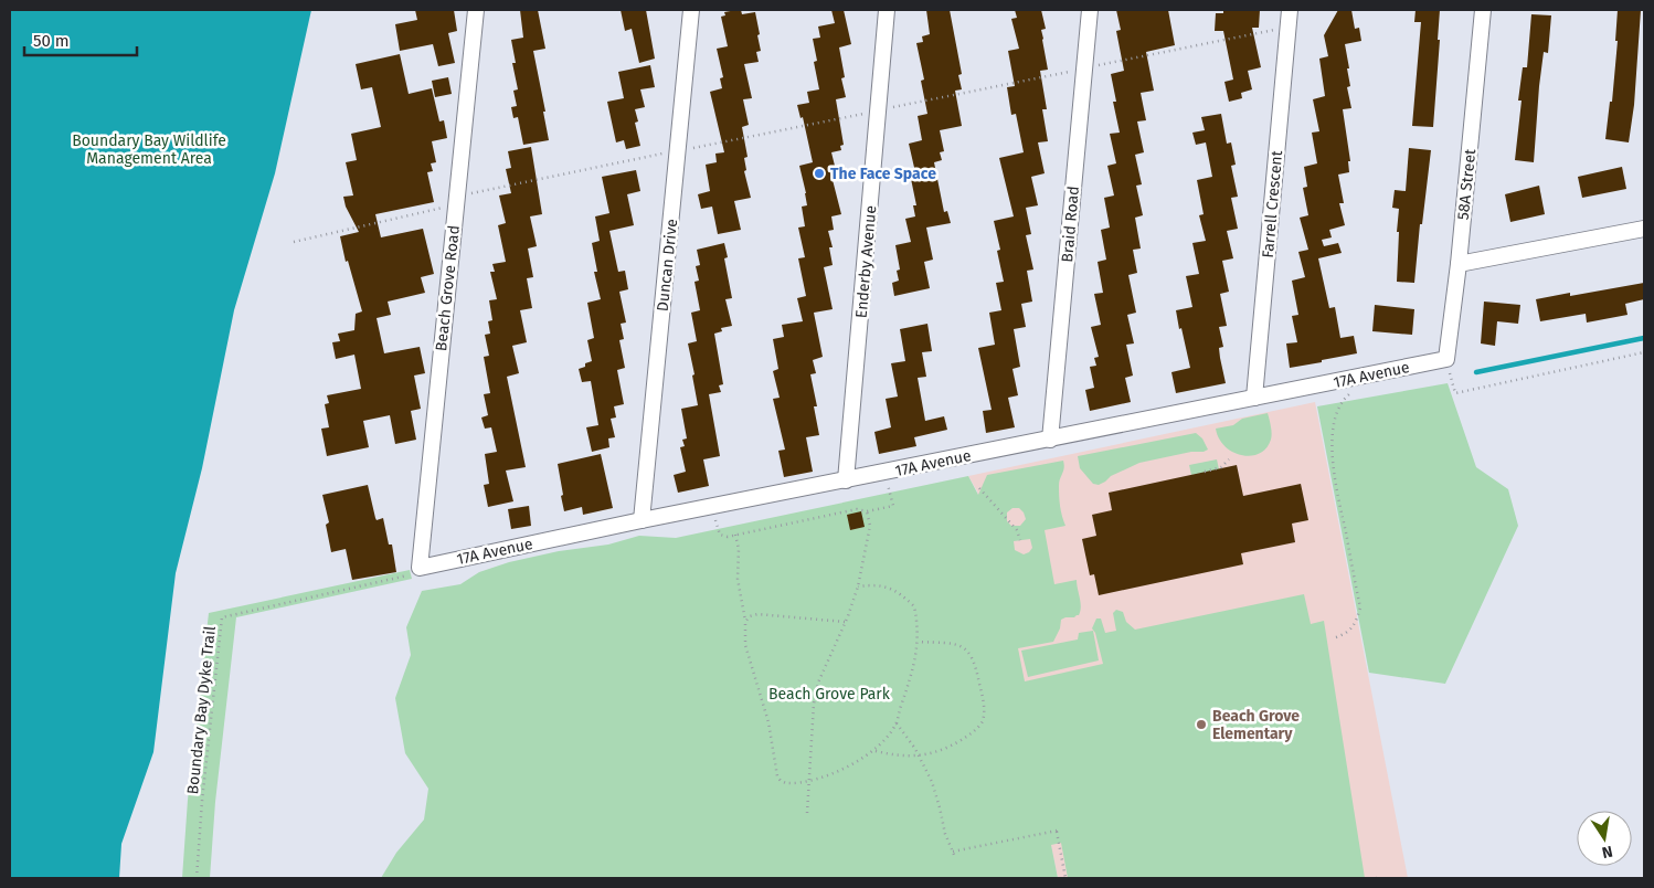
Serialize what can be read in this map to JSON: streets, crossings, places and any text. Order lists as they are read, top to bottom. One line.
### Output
{"streets":{"street":["58A Street","Farrell Crescent","Braid Road","Enderby Avenue","Duncan Drive","Beach Grove Road","17A Avenue"],"path":["Boundary Bay Dyke Trail"]},"crossings":[["58A Street","17A Avenue"],["Farrell Crescent","17A Avenue"],["Braid Road","17A Avenue"],["Enderby Avenue","17A Avenue"],["Duncan Drive","17A Avenue"],["Beach Grove Road","17A Avenue"],["Beach Grove Road","Boundary Bay Dyke Trail"],["17A Avenue","Boundary Bay Dyke Trail"]],"parks":["Boundary Bay Wildlife Management Area","Beach Grove Park"],"places":["The Face Space","Beach Grove Elementary"],"scale_bar":"50 m","north":"bottom"}
